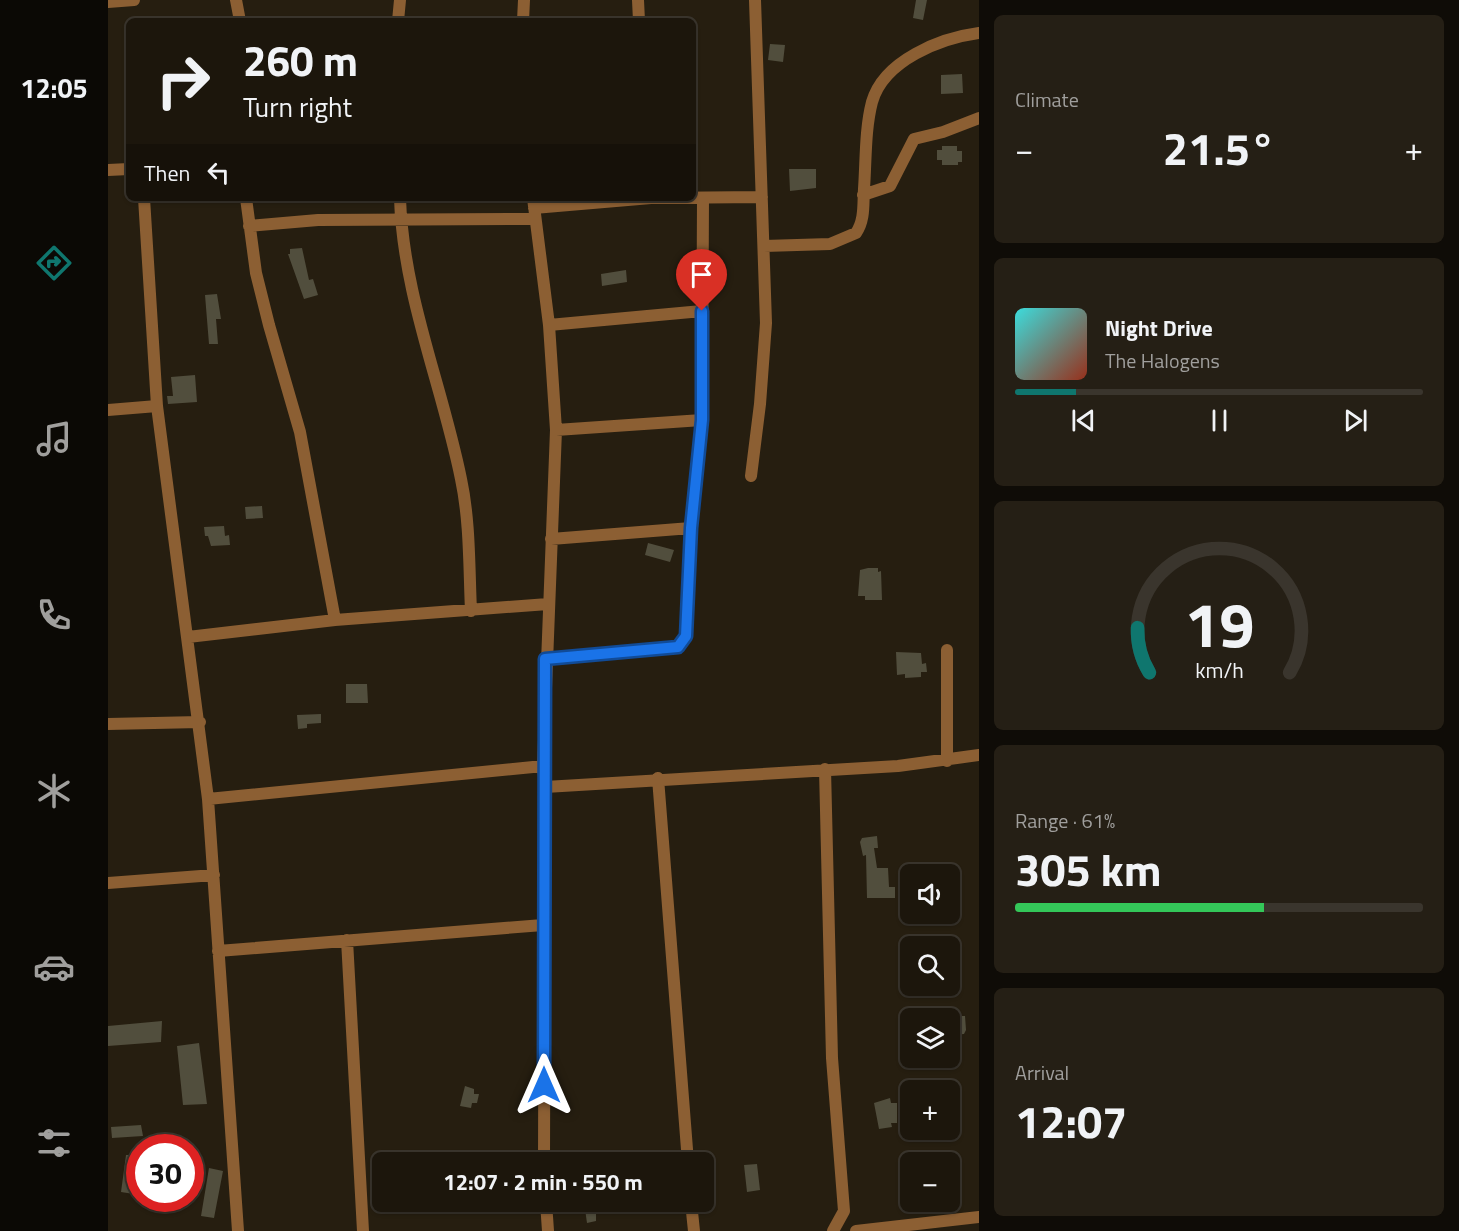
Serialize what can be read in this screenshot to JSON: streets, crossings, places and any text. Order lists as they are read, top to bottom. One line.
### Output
{"page":{"tabs":"12:05","tile":["Climate",["Range · 61%","305 km"],["Arrival","12:07"]],"turn":["260 m","Turn right"],"heat":["−","21.5°","+"],"then":"Then","song":["Night Drive","The Halogens"],"map_buttons":["+","−"],"limit":"30","trip":"12:07 · 2 min · 550 m","gauge":["19","km/h"]}}
